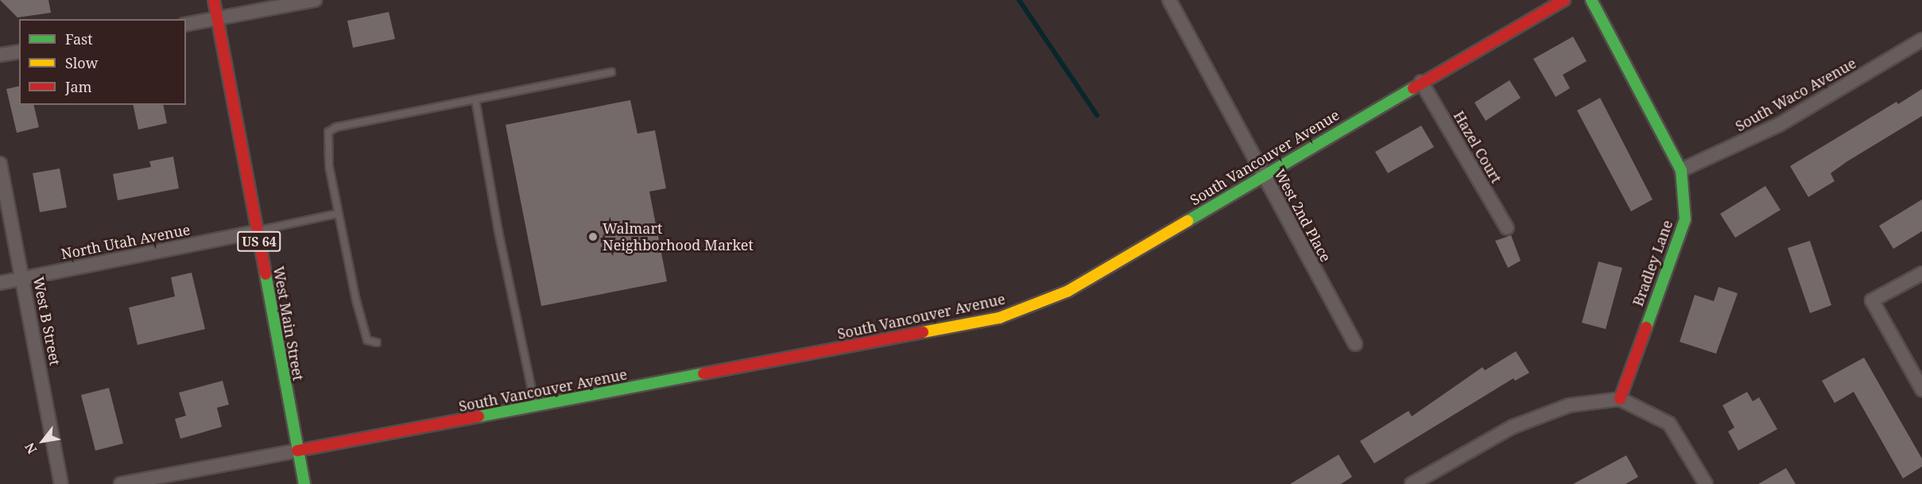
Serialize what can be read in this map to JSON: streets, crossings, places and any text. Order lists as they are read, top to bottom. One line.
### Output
{"streets":{"street":["South Waco Avenue","Hazel Court","South Vancouver Avenue","West 2nd Place","North Utah Avenue","US 64","Bradley Lane","West B Street","West Main Street"]},"crossings":[["South Waco Avenue","Bradley Lane"],["Hazel Court","South Vancouver Avenue"],["South Vancouver Avenue","West 2nd Place"],["South Vancouver Avenue","West Main Street"],["North Utah Avenue","West B Street"],["North Utah Avenue","West Main Street"]],"places":["Walmart Neighborhood Market"],"legend":["Fast","Slow","Jam"],"north":"bottom left"}
